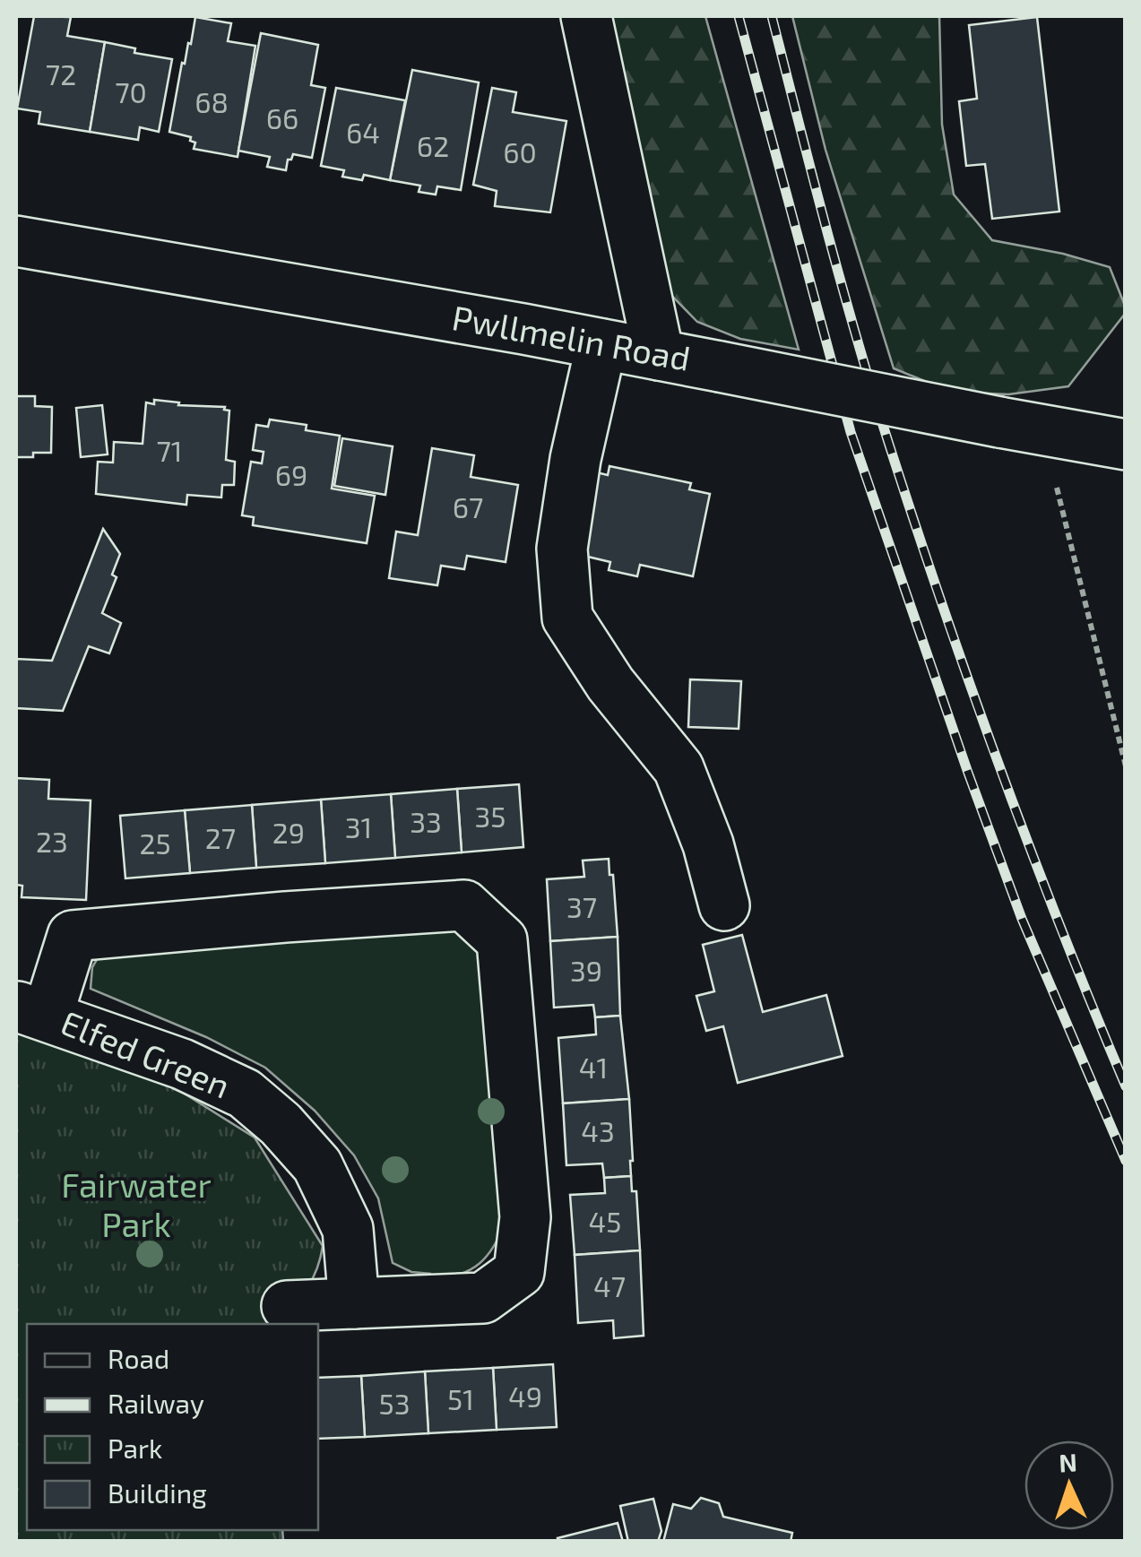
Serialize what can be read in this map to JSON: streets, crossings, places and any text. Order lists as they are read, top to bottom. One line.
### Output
{"streets":{"street":["Pwllmelin Road","Elfed Green"]},"parks":["Fairwater Park"],"house_numbers":["72","70","68","66","64","62","60","71","69","67","35","33","31","29","27","23","25","37","39","41","43","45","47","49","51","53"],"legend":["Road","Railway","Park","Building"],"north":"top"}
